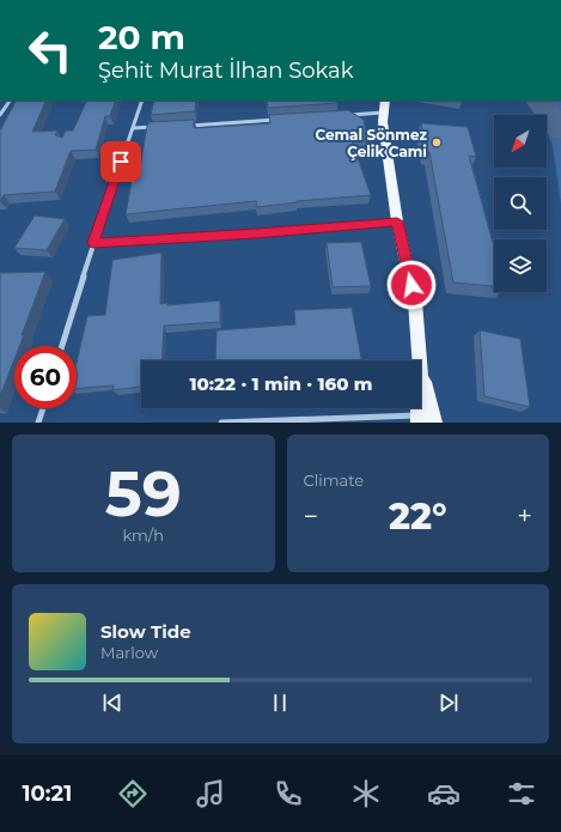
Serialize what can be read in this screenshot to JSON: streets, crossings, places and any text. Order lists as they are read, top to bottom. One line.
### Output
{"places":["Cemal Sönmez Çelik Cami"],"north":"bottom left","page":{"turn":["20 m","Şehit Murat İlhan Sokak"],"limit":"60","trip":"10:22 · 1 min · 160 m","tile":[["59","km/h"],"Climate"],"heat":["−","22°","+"],"song":["Slow Tide","Marlow"],"tabs":"10:21"}}
